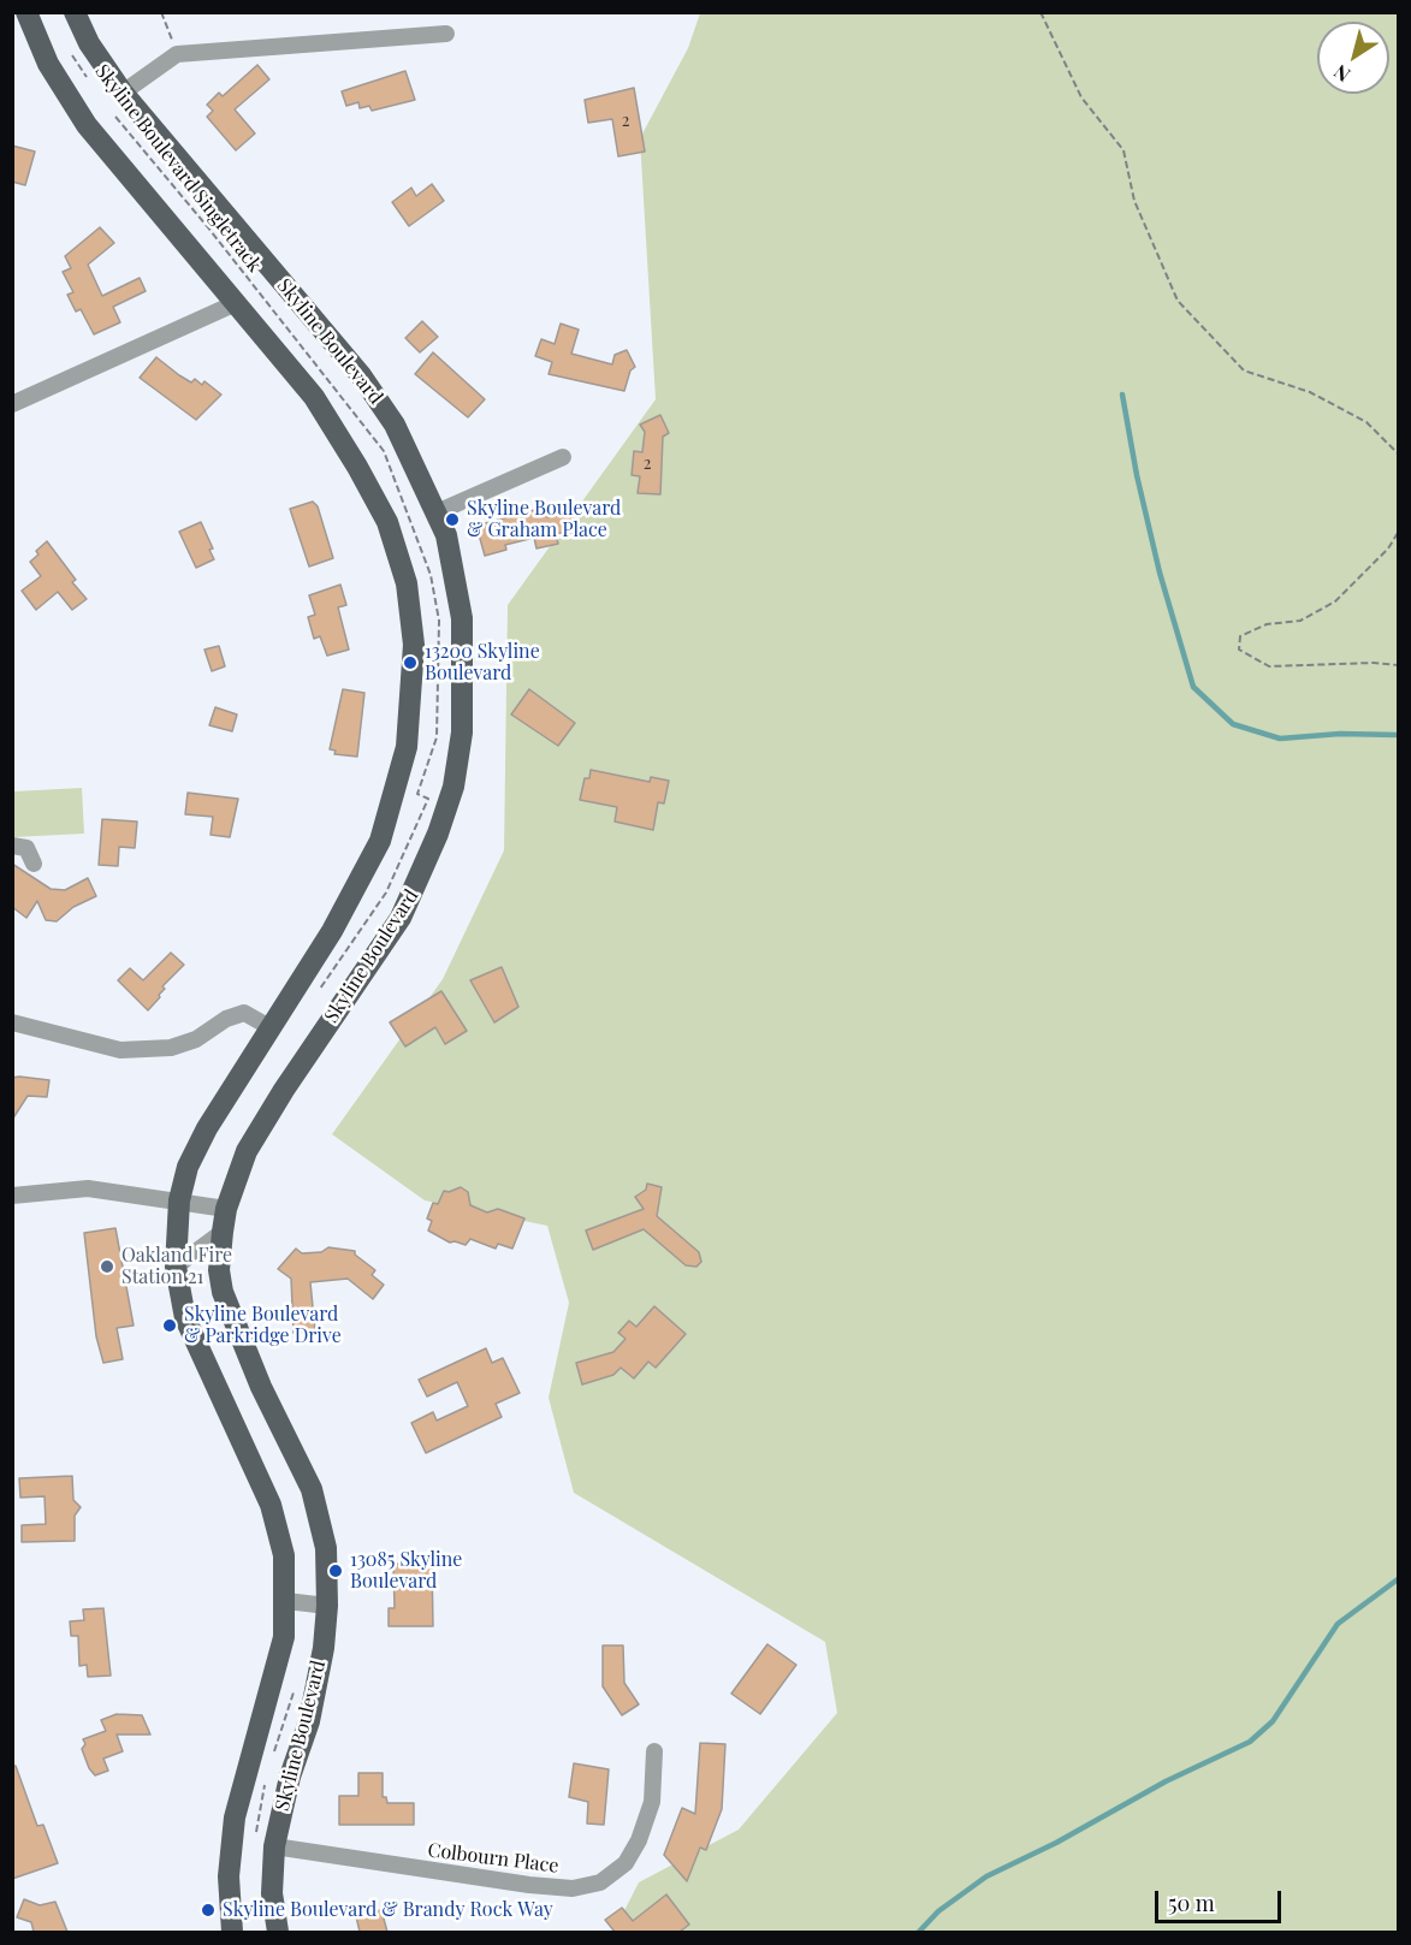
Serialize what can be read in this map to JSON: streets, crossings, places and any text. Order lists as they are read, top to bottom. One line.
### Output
{"streets":{"main road":["Skyline Boulevard"],"street":["Colbourn Place"],"path":["Skyline Boulevard Singletrack"]},"crossings":[["Skyline Boulevard Singletrack","Skyline Boulevard"],["Skyline Boulevard","Colbourn Place"]],"places":["Skyline Boulevard & Graham Place","13200 Skyline Boulevard","Oakland Fire Station 21","Skyline Boulevard & Parkridge Drive","13085 Skyline Boulevard","Skyline Boulevard & Brandy Rock Way"],"house_numbers":["2","2"],"scale_bar":"50 m","north":"bottom left"}
